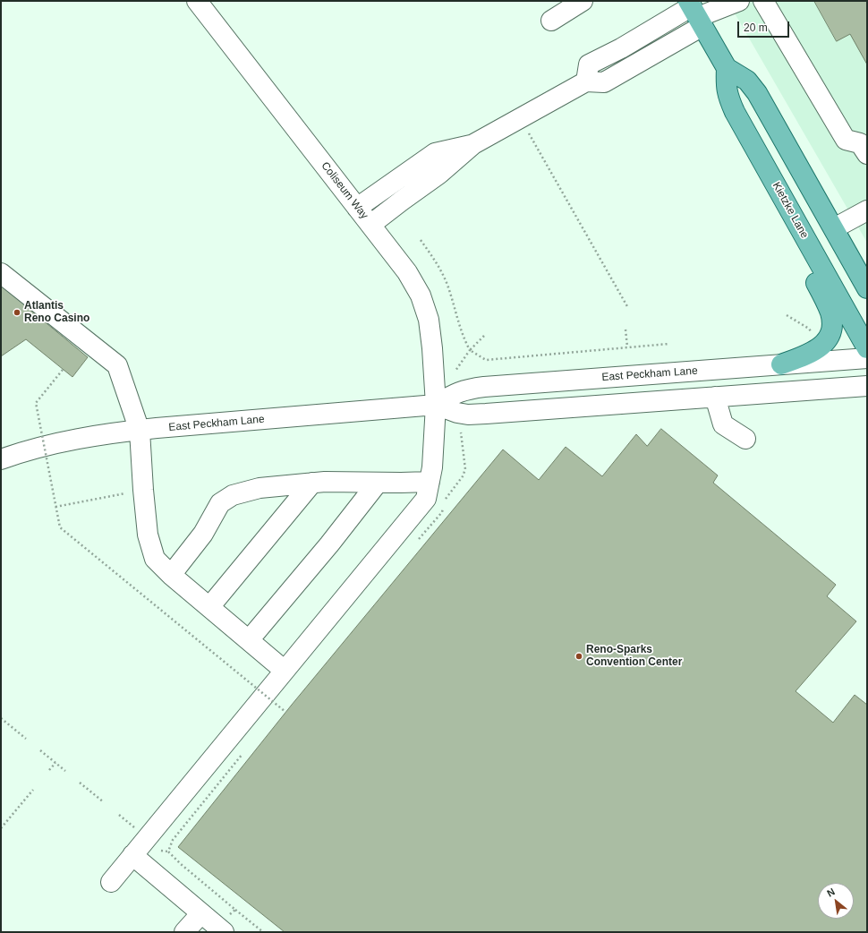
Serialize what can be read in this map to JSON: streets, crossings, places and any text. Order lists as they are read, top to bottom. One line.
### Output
{"streets":{"main road":["Kietzke Lane"],"street":["Coliseum Way","East Peckham Lane"]},"crossings":[["Coliseum Way","East Peckham Lane"]],"places":["Atlantis Reno Casino","Reno-Sparks Convention Center"],"scale_bar":"20 m","north":"top left"}
